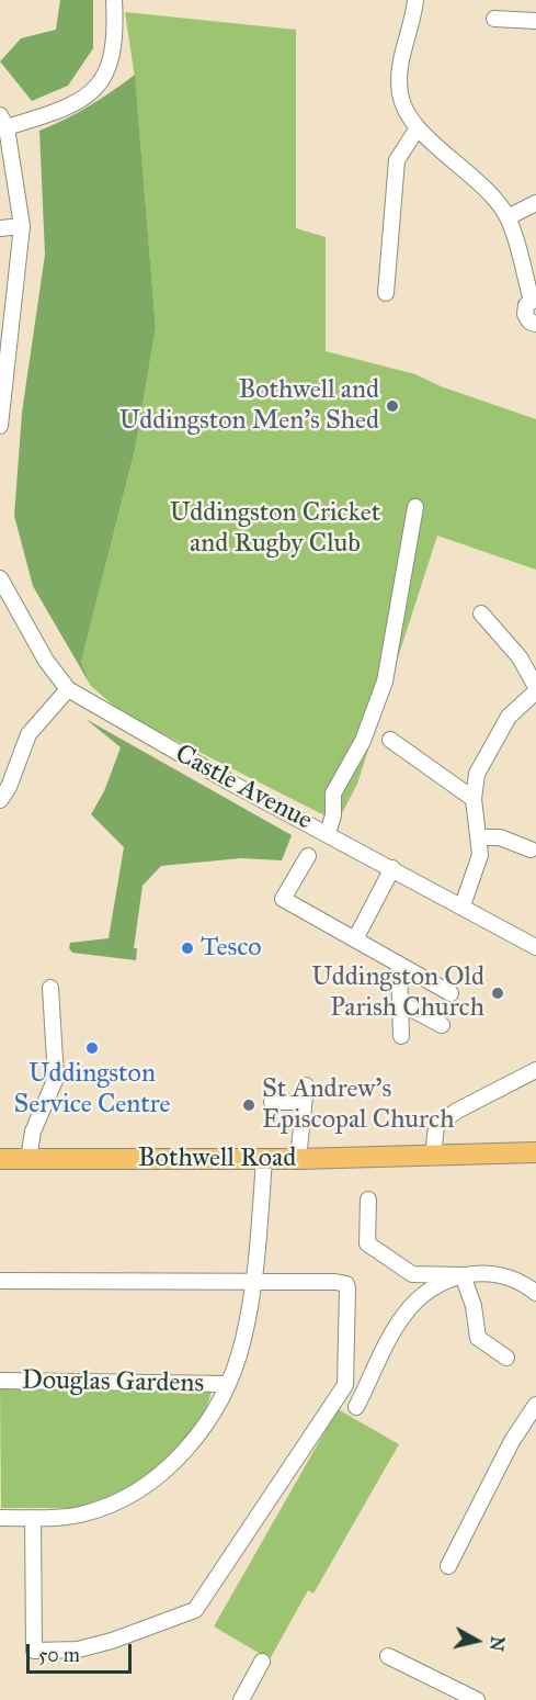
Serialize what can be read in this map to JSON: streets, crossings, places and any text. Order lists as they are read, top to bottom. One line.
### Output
{"streets":{"main road":["Bothwell Road"],"street":["Castle Avenue","Douglas Gardens"]},"crossings":[["Bothwell Road","Douglas Gardens"]],"parks":["Uddingston Cricket and Rugby Club"],"places":["Bothwell and Uddingston Men's Shed","Tesco","Uddingston Old Parish Church","Uddingston Service Centre","St Andrew's Episcopal Church"],"scale_bar":"50 m","north":"right"}
